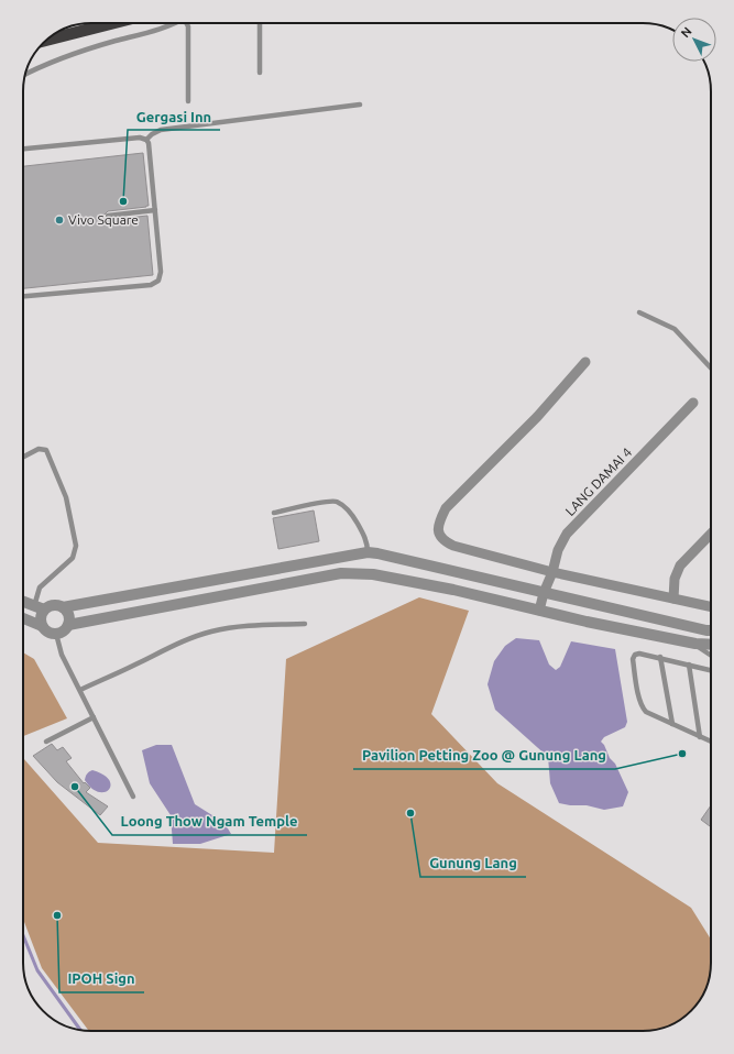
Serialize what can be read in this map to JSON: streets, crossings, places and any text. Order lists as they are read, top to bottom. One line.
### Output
{"streets":{"street":["LANG DAMAI 4"]},"places":["Gergasi Inn","Vivo Square","Pavilion Petting Zoo @ Gunung Lang","Loong Thow Ngam Temple","Gunung Lang","IPOH Sign"],"north":"top left"}
